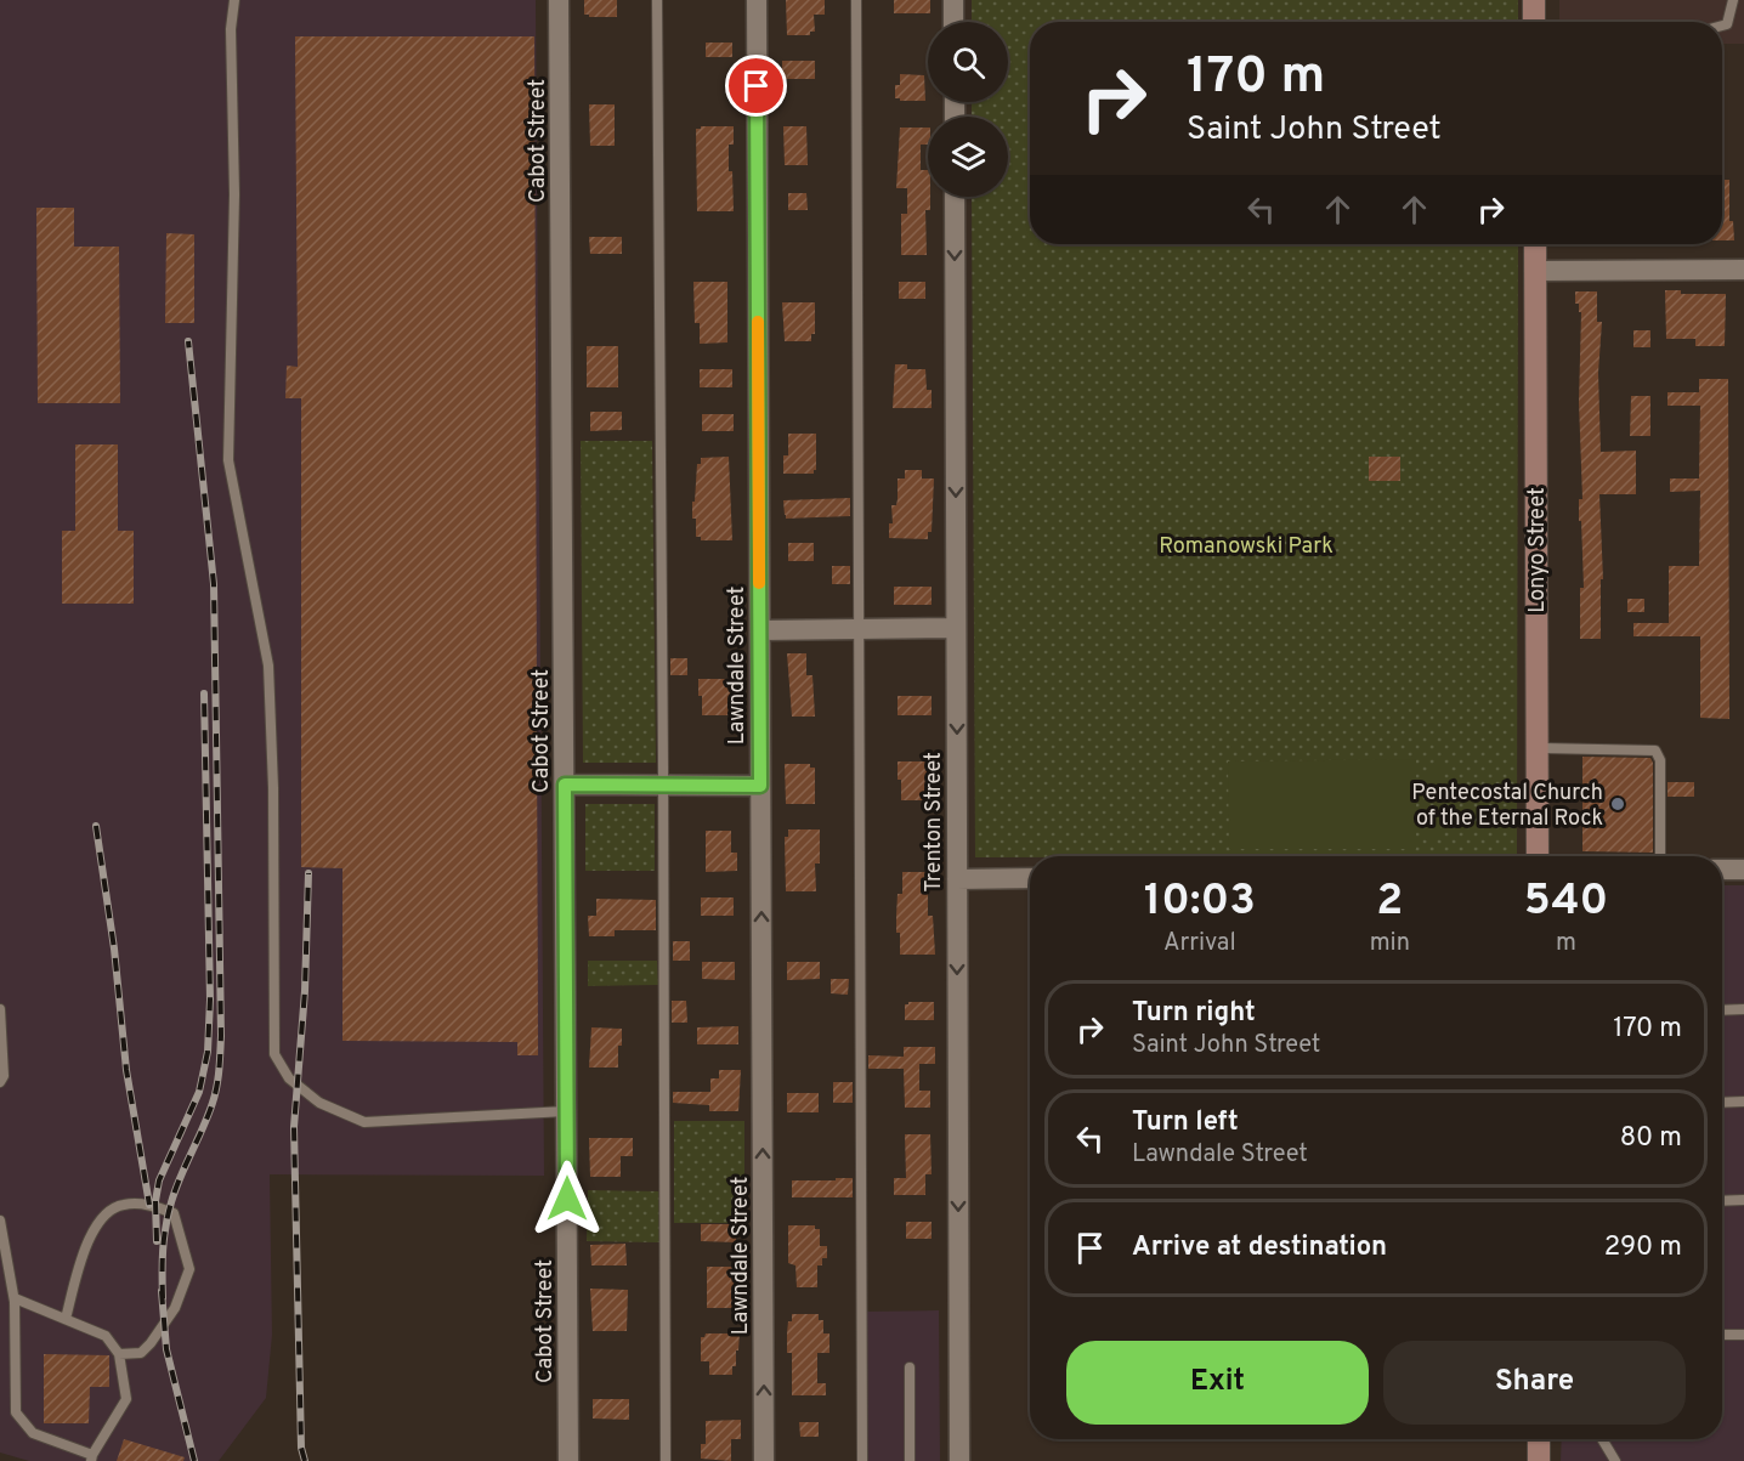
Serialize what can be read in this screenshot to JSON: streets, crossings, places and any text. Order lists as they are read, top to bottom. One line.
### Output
{"streets":{"street":["Cabot Street","Lonyo Street","Lawndale Street","Trenton Street"]},"one_way":["Lawndale Street","Trenton Street"],"parks":["Romanowski Park"],"places":["Pentecostal Church of the Eternal Rock"],"page":{"turn":["170 m","Saint John Street"],"eta":["10:03","Arrival","2","min","540","m"],"list":[{"name":"Turn right","note":"Saint John Street","value":"170 m"},{"name":"Turn left","note":"Lawndale Street","value":"80 m"},{"name":"Arrive at destination","value":"290 m"}],"buttons":["Exit","Share"]}}
